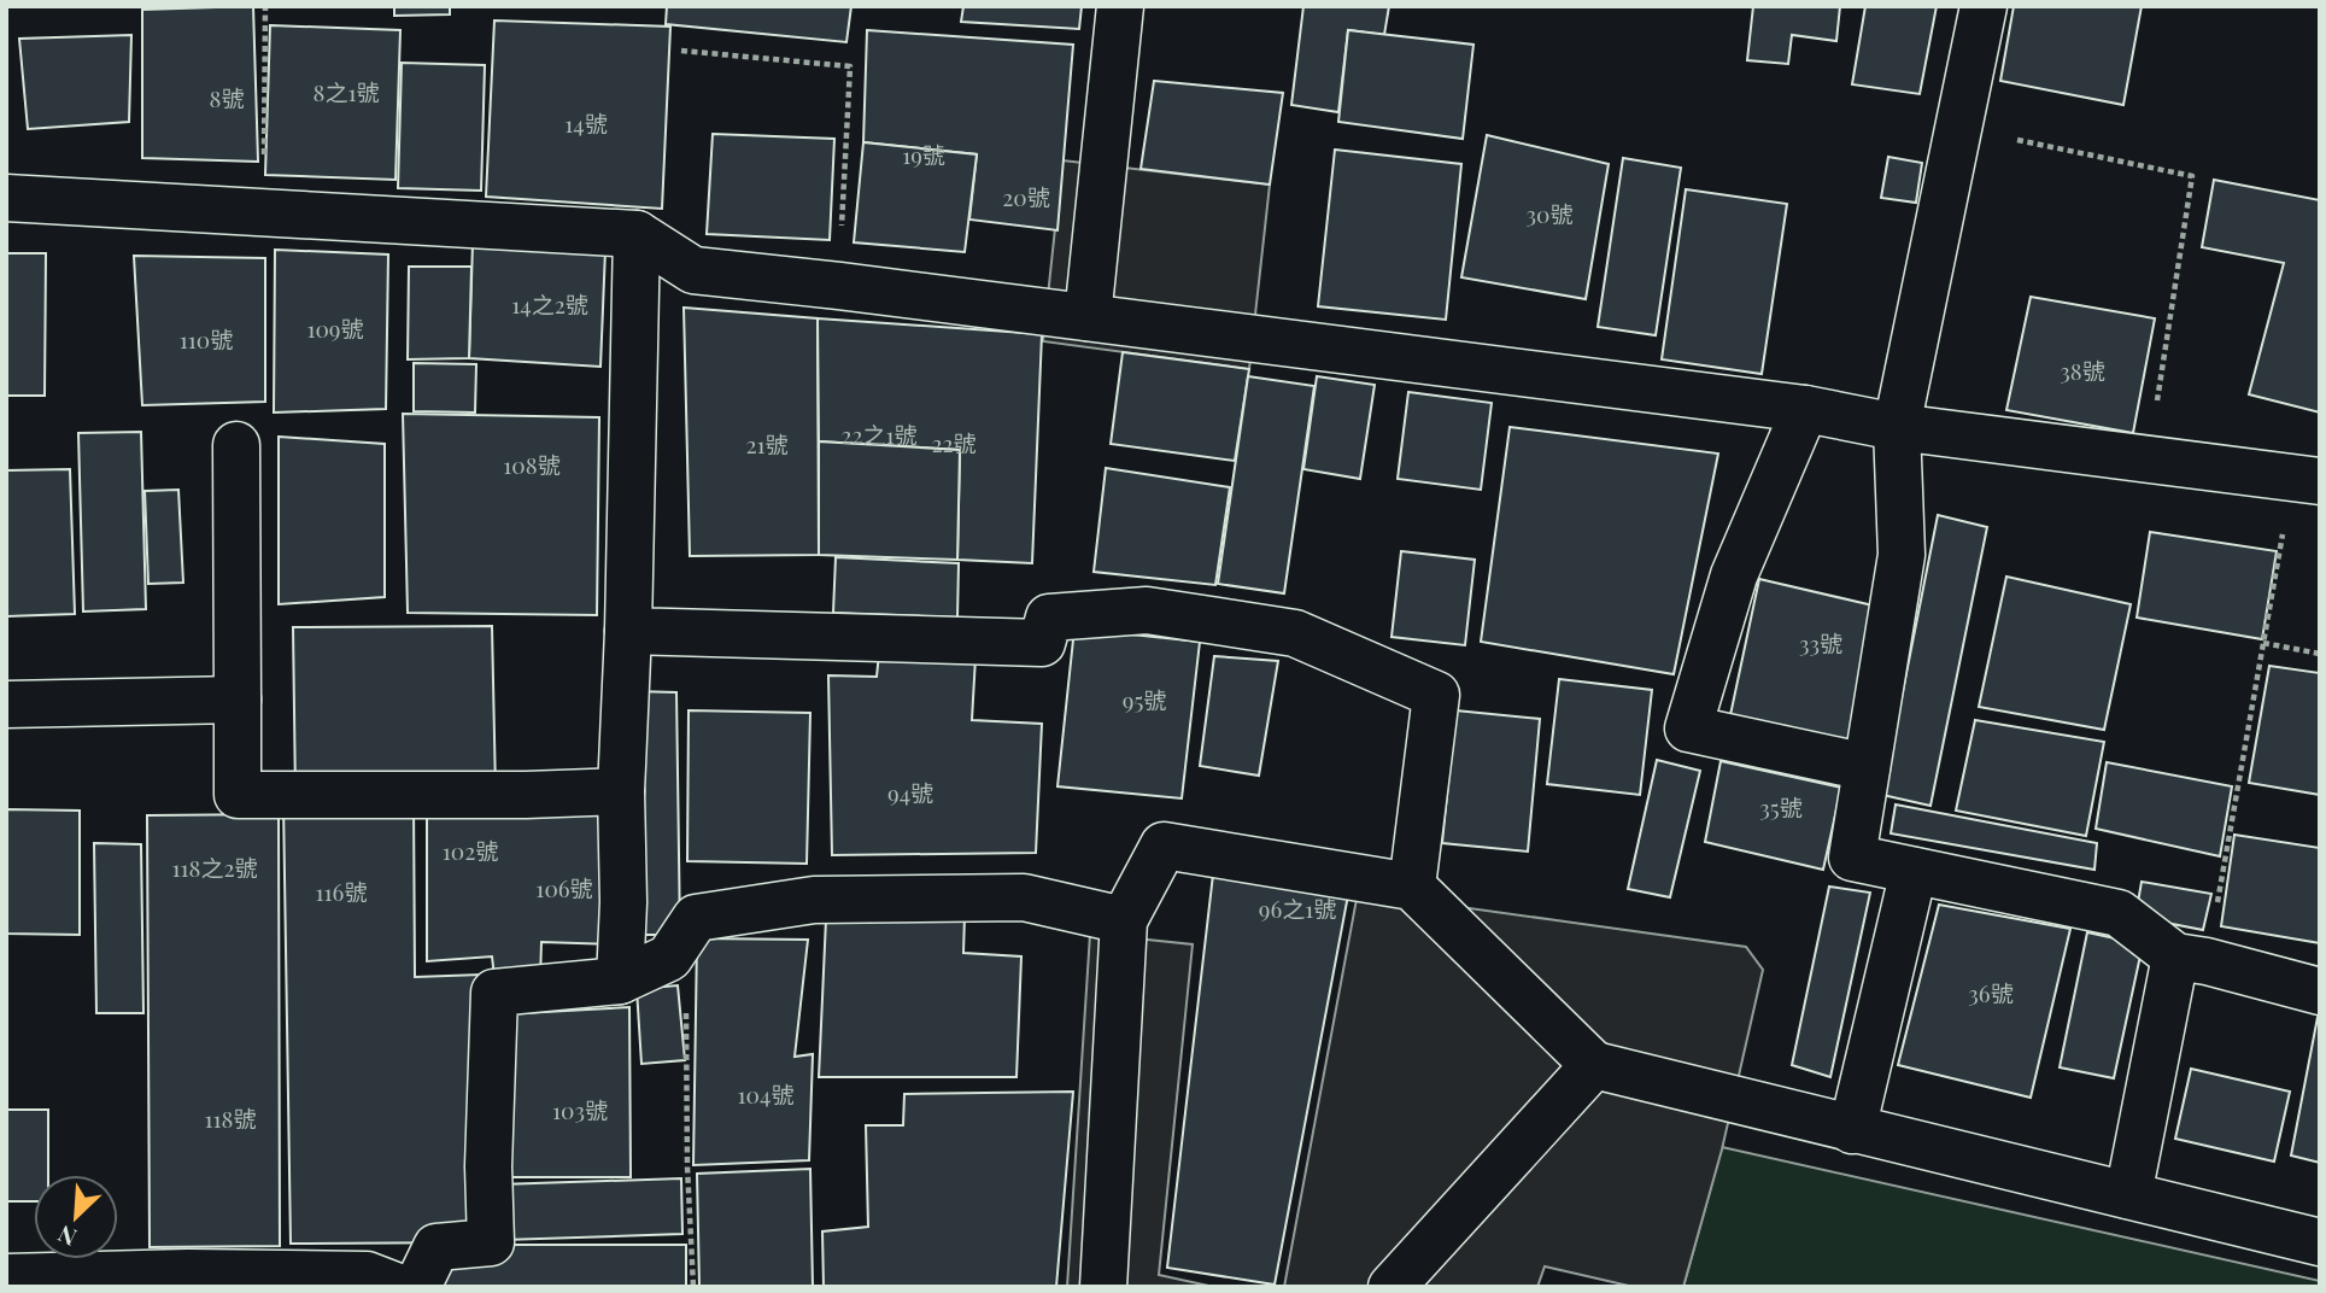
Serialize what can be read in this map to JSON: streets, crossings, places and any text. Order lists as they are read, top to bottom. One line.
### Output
{"house_numbers":["8之1號","8號","14號","19號","20號","30號","14之2號","109號","110號","38號","22之1號","22號","21號","108號","33號","95號","94號","35號","102號","118之2號","106號","116號","96之1號","36號","104號","103號","118號"],"north":"bottom left"}
